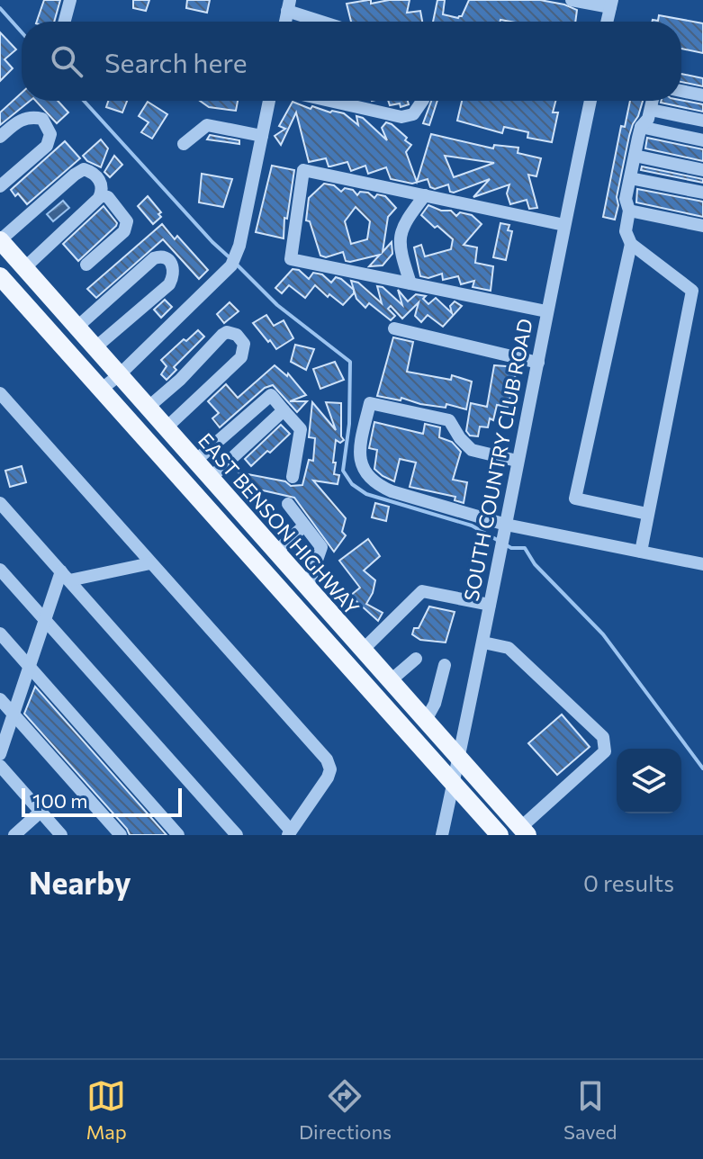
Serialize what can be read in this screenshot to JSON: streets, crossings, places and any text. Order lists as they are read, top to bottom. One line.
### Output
{"streets":{"main road":["EAST BENSON HIGHWAY"],"street":["SOUTH COUNTRY CLUB ROAD"]},"crossings":[["SOUTH COUNTRY CLUB ROAD","EAST BENSON HIGHWAY"]],"scale_bar":"100 m","page":{"search":"Search here","scale":"100 m","heading":["Nearby","0 results"],"nav":["Map","Directions","Saved"]}}
